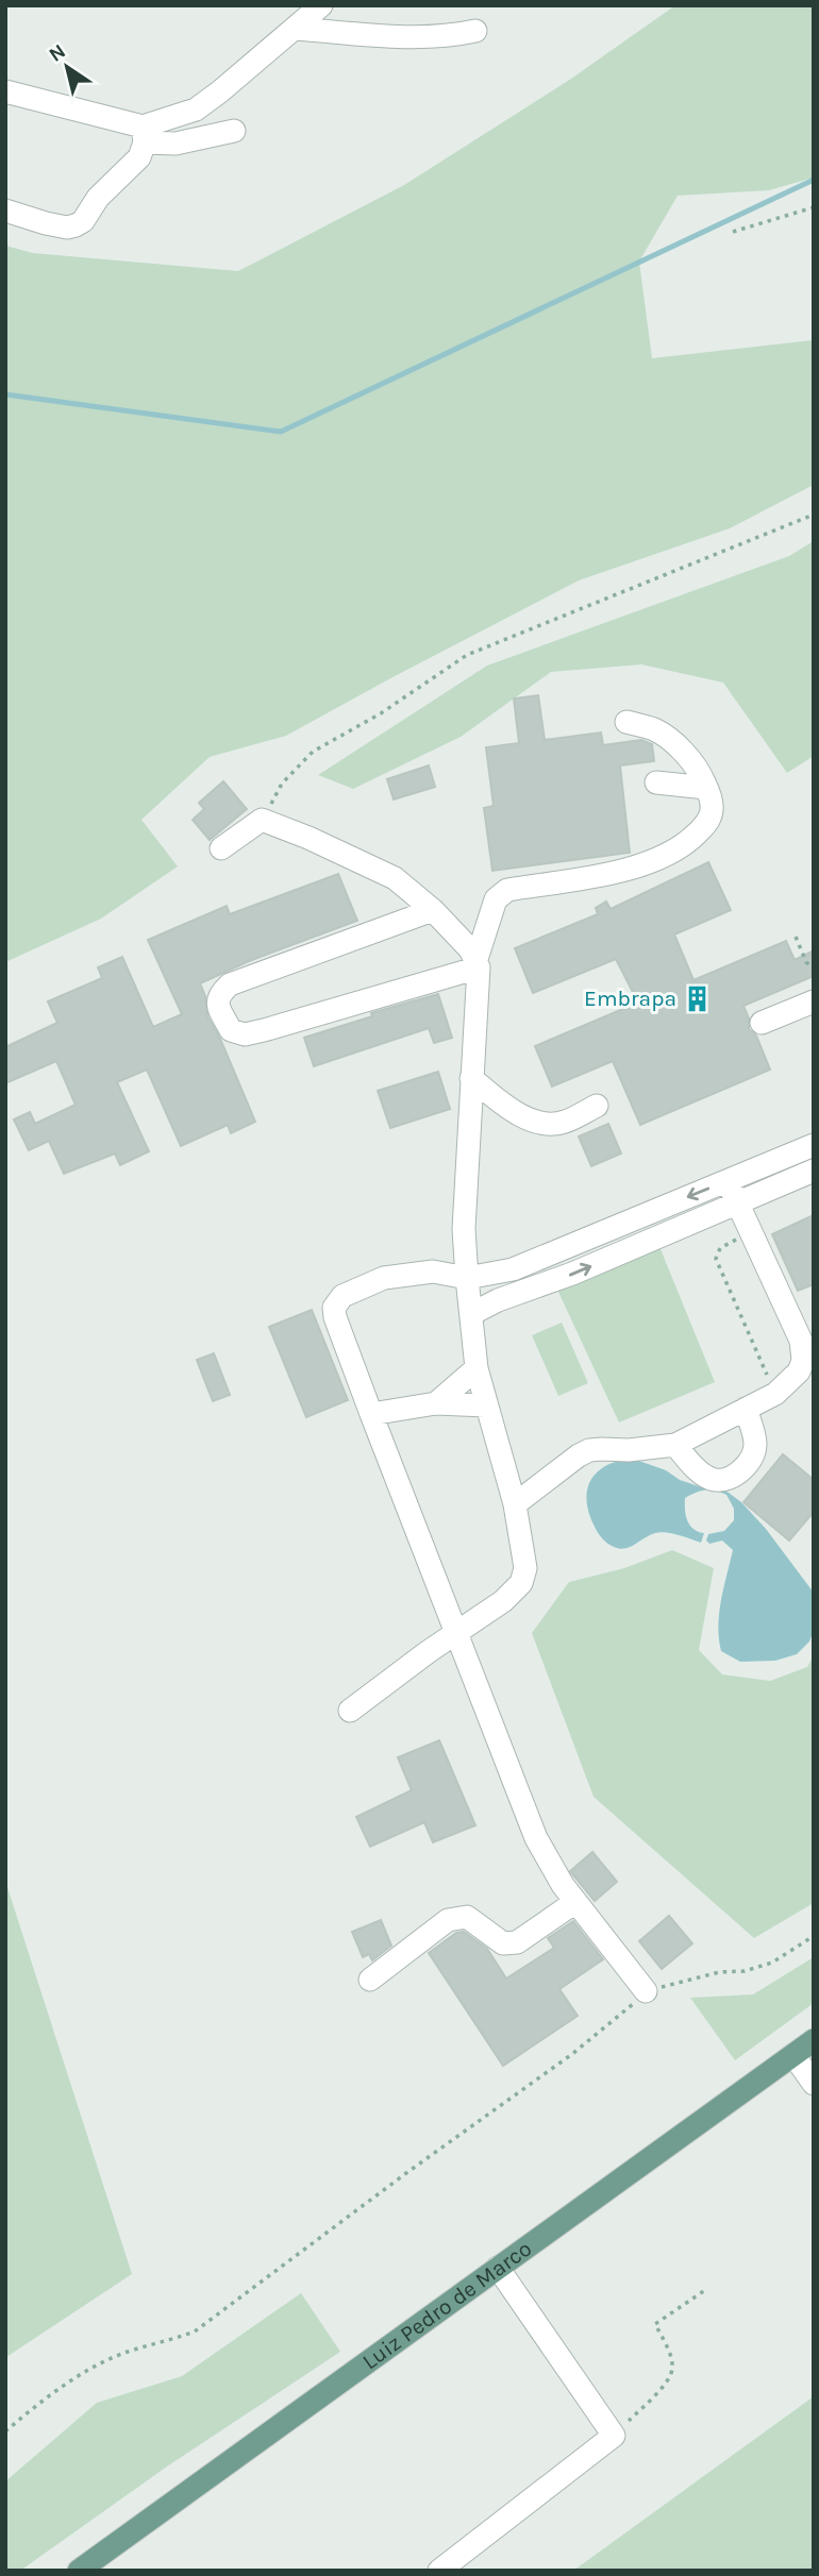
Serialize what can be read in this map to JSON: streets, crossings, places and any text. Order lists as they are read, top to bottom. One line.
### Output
{"streets":{"main road":["Luiz Pedro de Marco"]},"places":{"building":["Embrapa"]},"north":"top left"}
